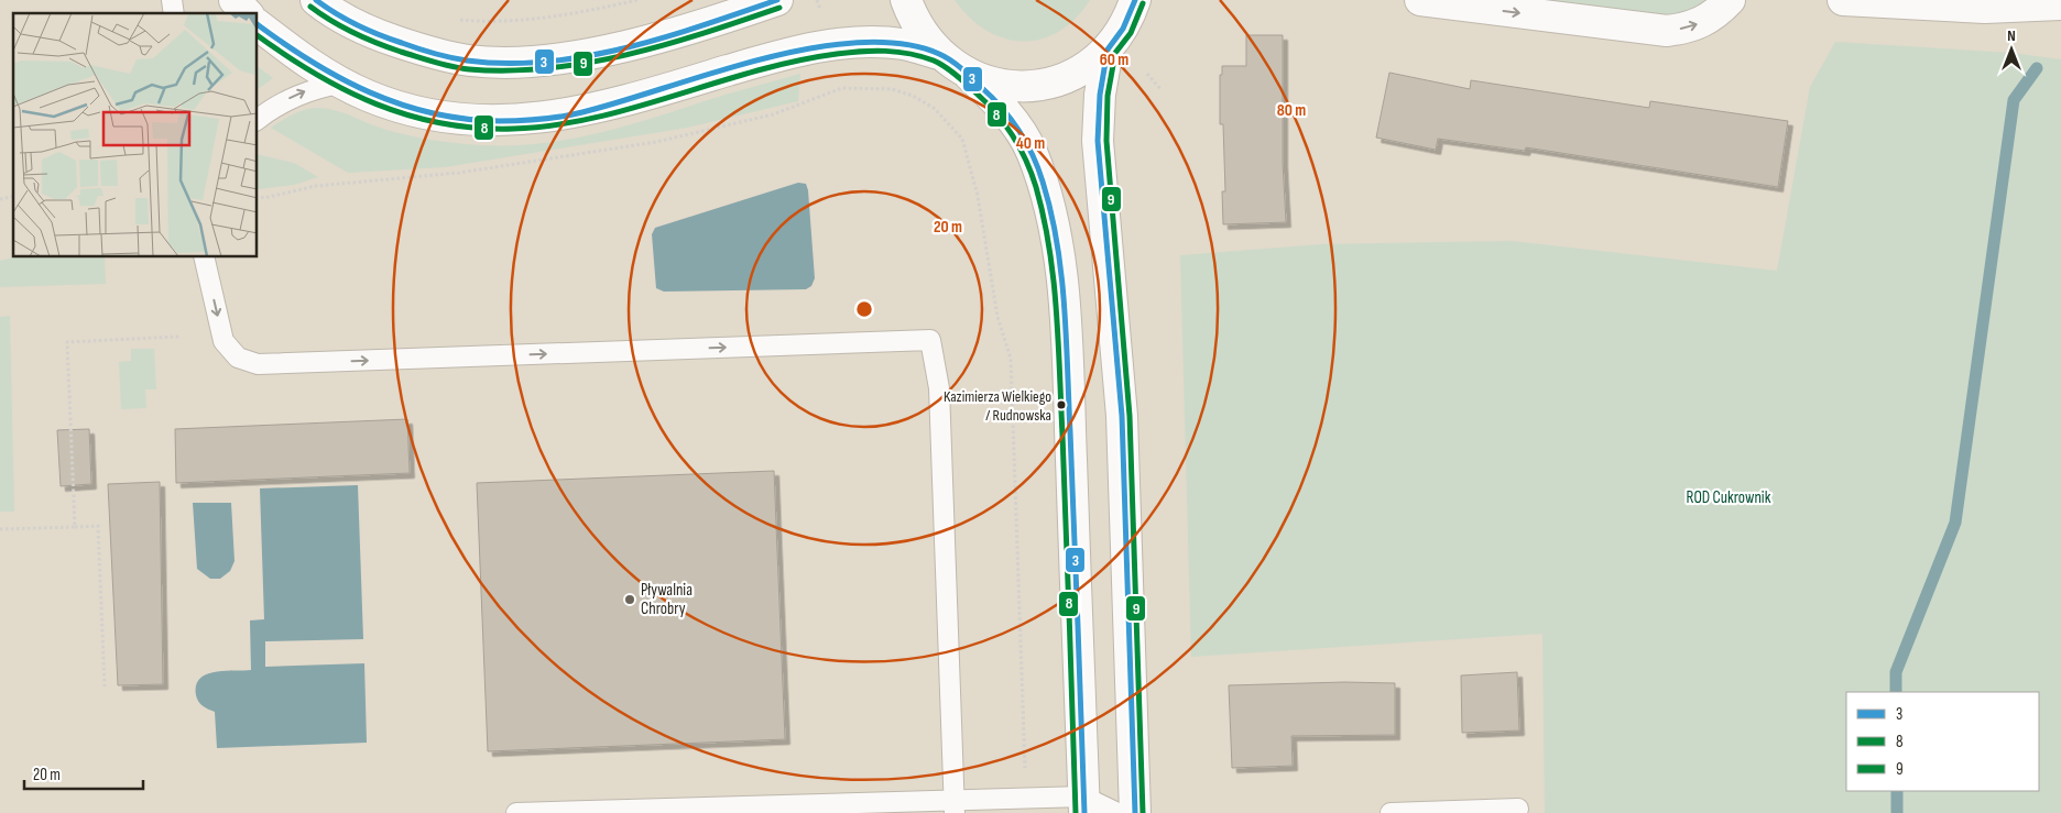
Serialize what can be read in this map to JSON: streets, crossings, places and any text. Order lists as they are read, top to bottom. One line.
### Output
{"parks":["ROD Cukrownik"],"places":["Kazimierza Wielkiego / Rudnowska","Pływalnia Chrobry"],"lines":["transit line 3","transit line 9","transit line 8"],"legend":["3","8","9"],"scale_bar":"20 m","north":"top","rings":["60 m","80 m","40 m","20 m"]}
